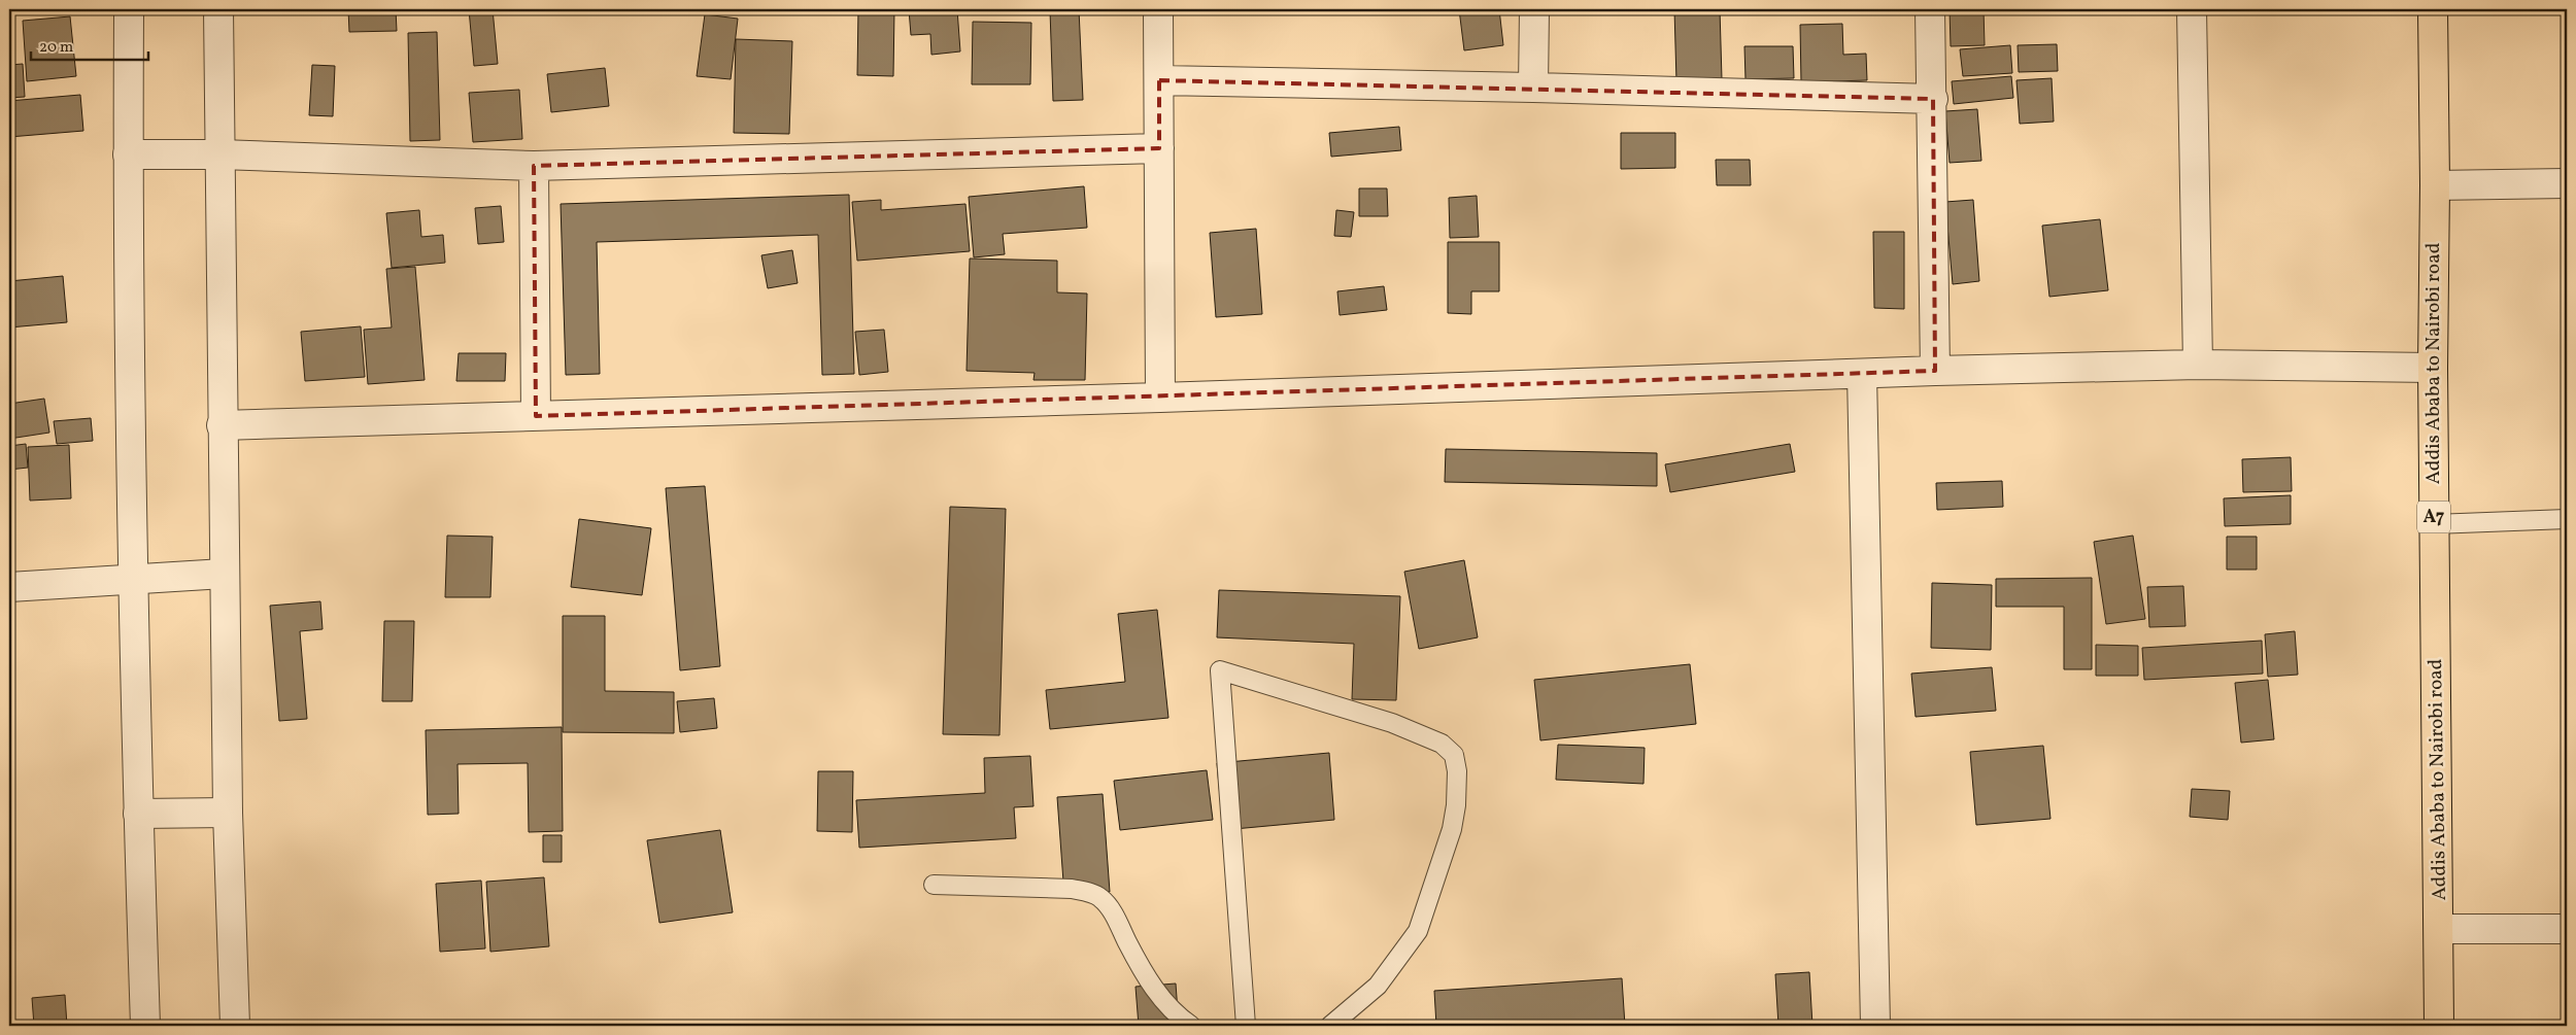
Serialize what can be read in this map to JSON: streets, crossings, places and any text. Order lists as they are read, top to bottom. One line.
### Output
{"streets":{"highway":["Addis Ababa to Nairobi road","A7"]},"scale_bar":"20 m"}
